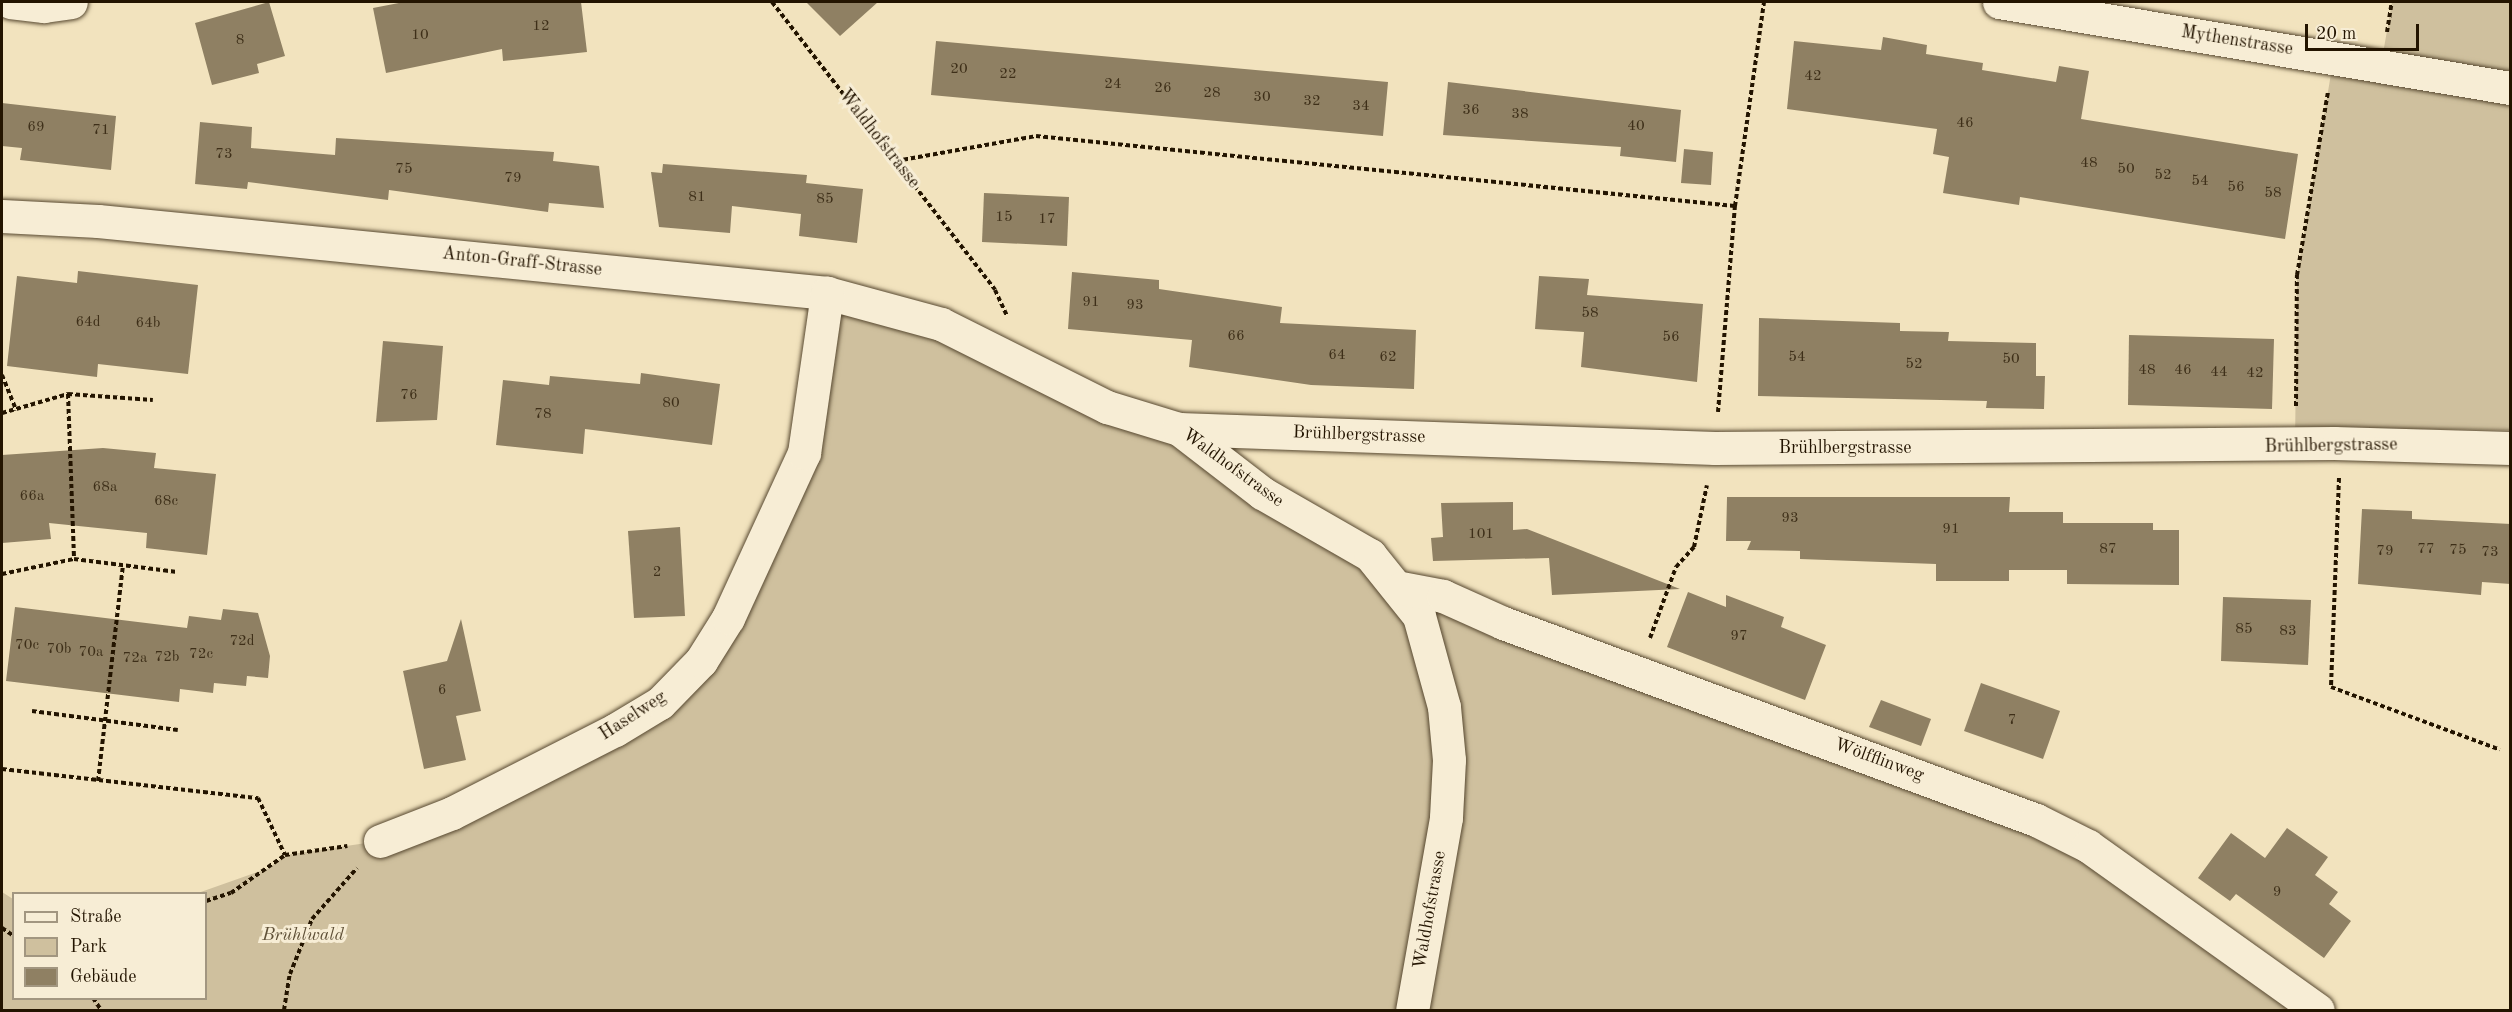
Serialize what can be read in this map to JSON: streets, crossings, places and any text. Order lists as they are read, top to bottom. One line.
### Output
{"streets":{"street":["Mythenstrasse","Waldhofstrasse","Anton-Graff-Strasse","Brühlbergstrasse","Haselweg","Wölfflinweg"]},"crossings":[["Waldhofstrasse","Anton-Graff-Strasse"],["Waldhofstrasse","Brühlbergstrasse"],["Waldhofstrasse","Wölfflinweg"],["Anton-Graff-Strasse","Haselweg"]],"parks":["Brühlwald"],"house_numbers":["12","10","8","20","22","42","24","26","28","30","32","34","36","38","46","40","69","71","73","48","75","50","52","79","54","56","58","81","85","15","17","91","93","58","64d","64b","66","56","64","62","54","50","52","48","46","44","42","76","80","78","68a","66a","68c","93","91","101","87","77","75","79","73","2","85","83","97","72d","70c","70b","70a","72c","72b","72a","6","7","9"],"legend":["Straße","Park","Gebäude"],"scale_bar":"20 m"}
